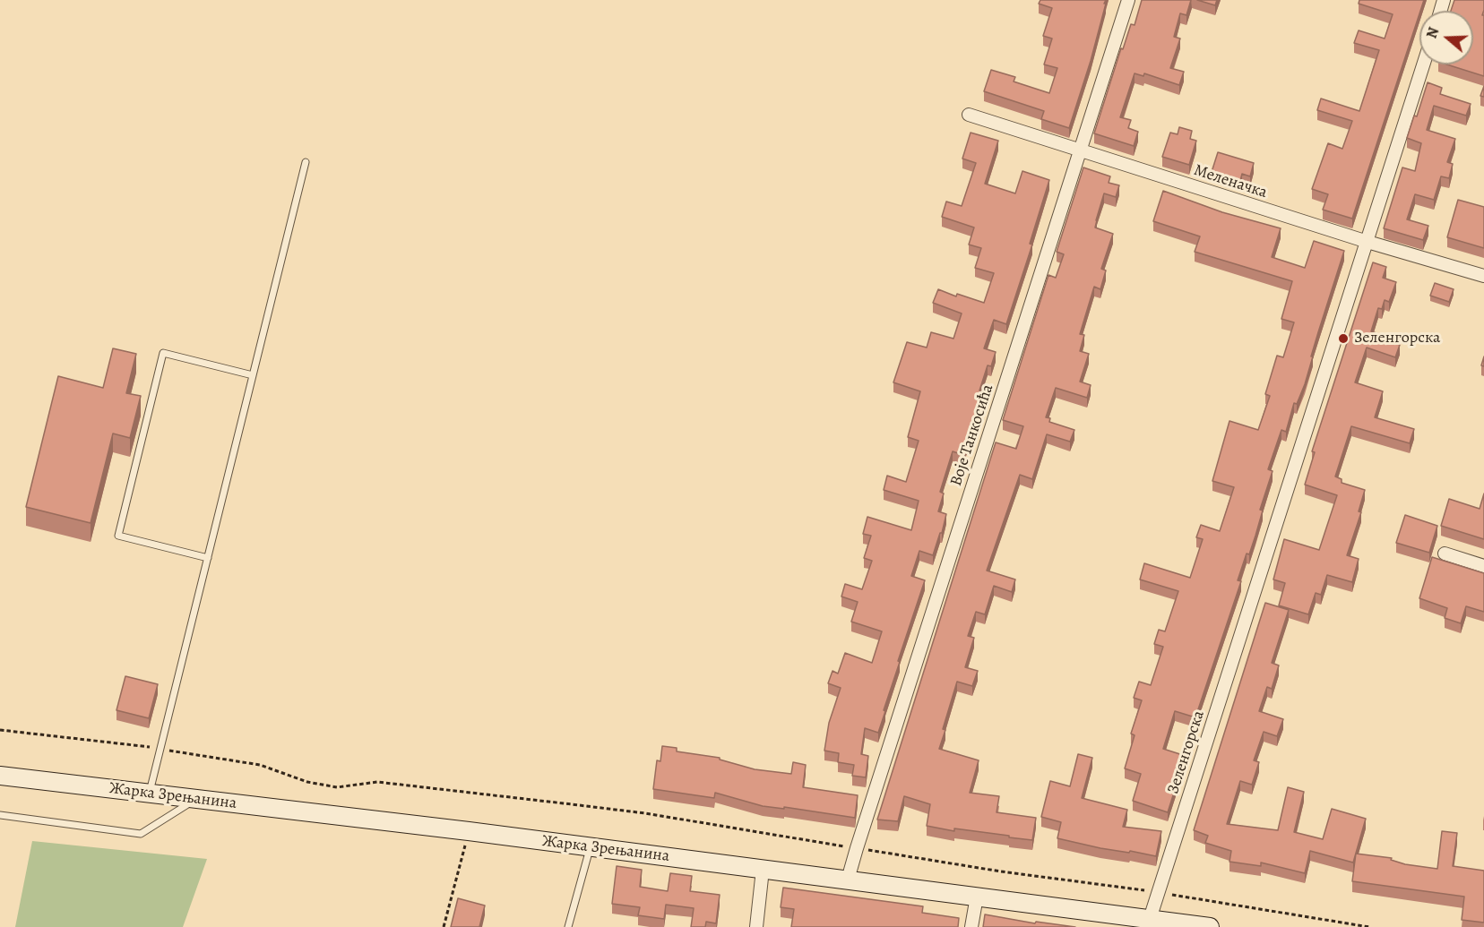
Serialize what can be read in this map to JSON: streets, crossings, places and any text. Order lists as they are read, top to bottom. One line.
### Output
{"streets":{"main road":["Жарка Зрењанина"],"street":["Меленачка","Воје Танкосића","Зеленгорска"]},"crossings":[["Меленачка","Воје Танкосића"],["Меленачка","Зеленгорска"],["Воје Танкосића","Жарка Зрењанина"],["Зеленгорска","Жарка Зрењанина"]],"places":["Зеленгорска"],"north":"left"}
